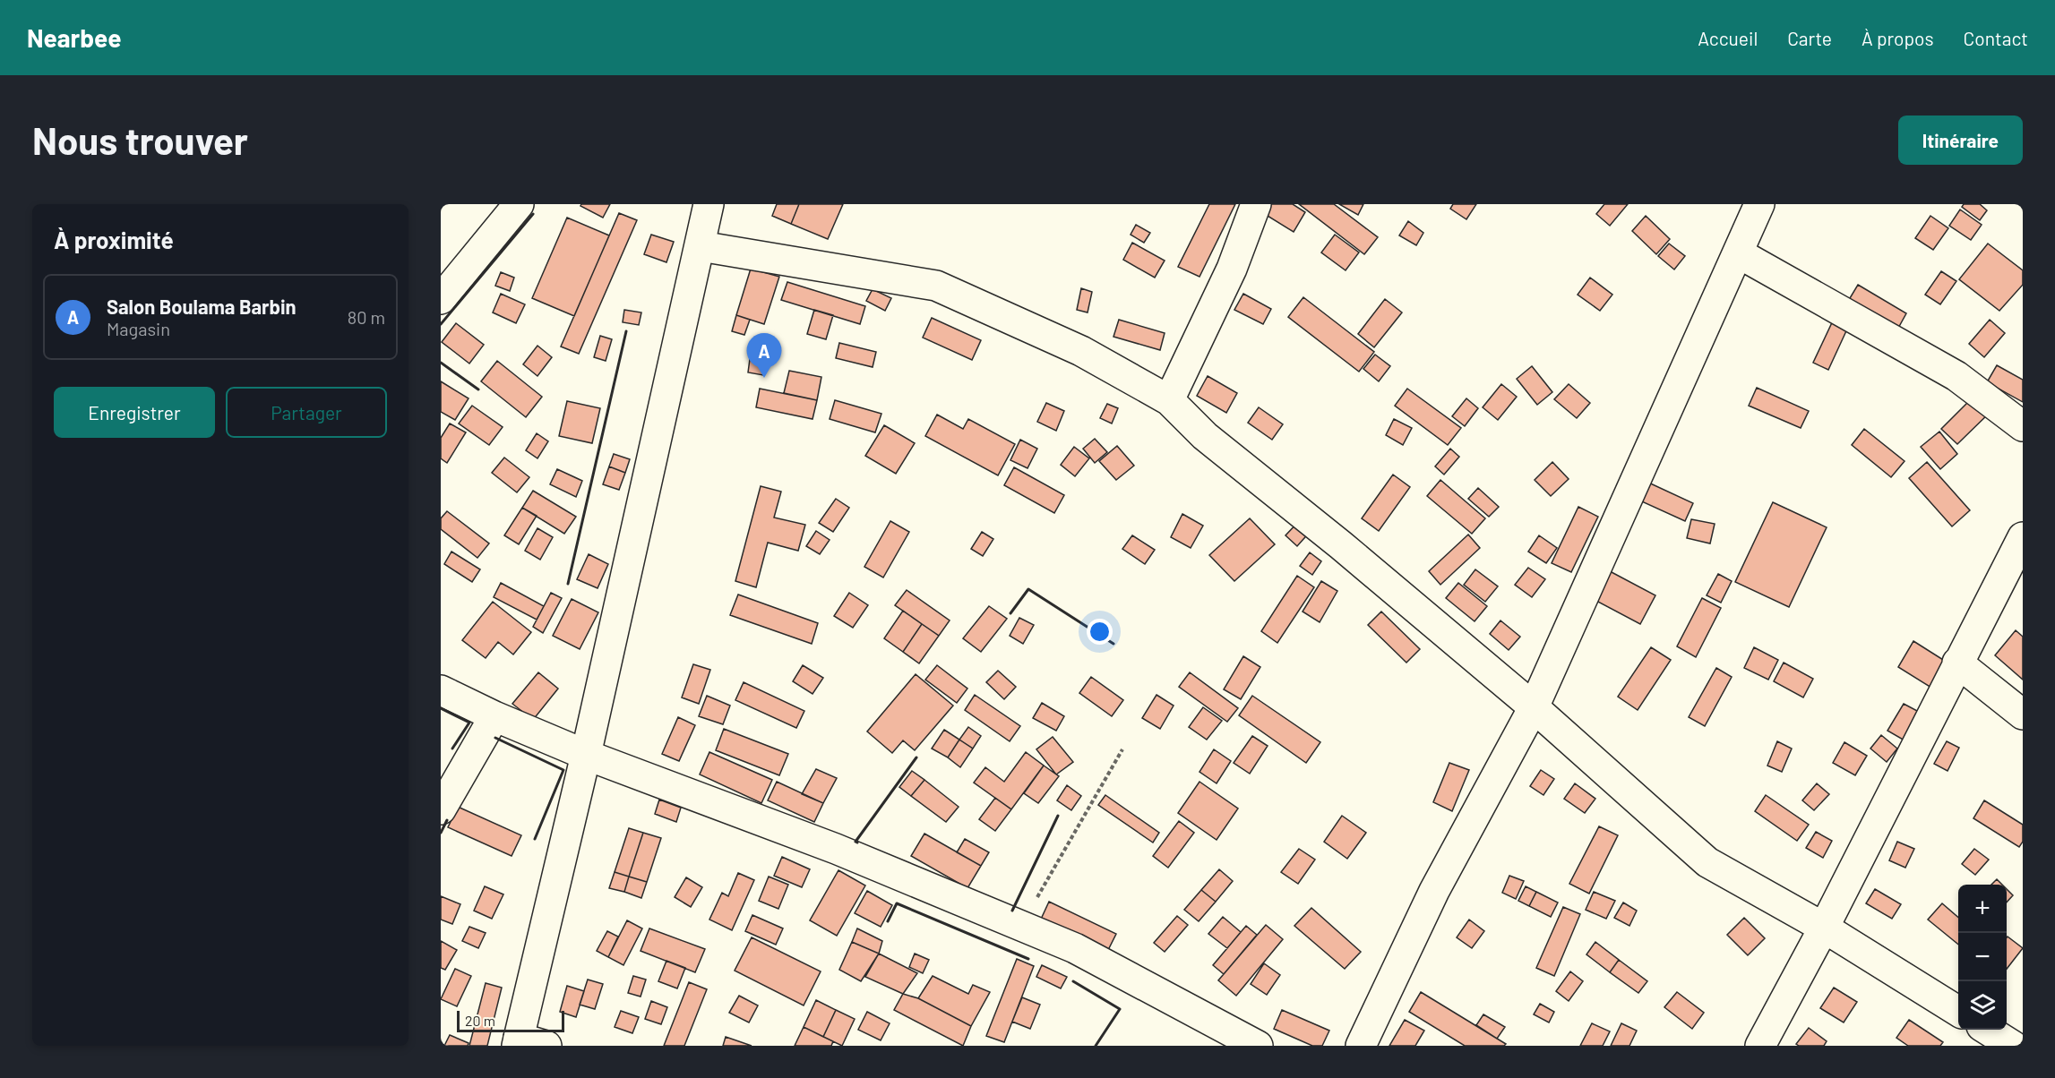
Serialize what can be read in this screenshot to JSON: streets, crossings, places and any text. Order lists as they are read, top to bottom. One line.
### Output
{"scale_bar":"20 m","page":{"header":"Nearbee","nav":["Accueil","Carte","À propos","Contact"],"buttons":["Itinéraire",["Enregistrer","Partager"]],"title":"Nous trouver","heading":"À proximité","list":[{"mark":"A","name":"Salon Boulama Barbin","note":"Magasin","value":"80 m"}],"pins":"A","map_buttons":["+","−"],"scale":"20 m"}}
